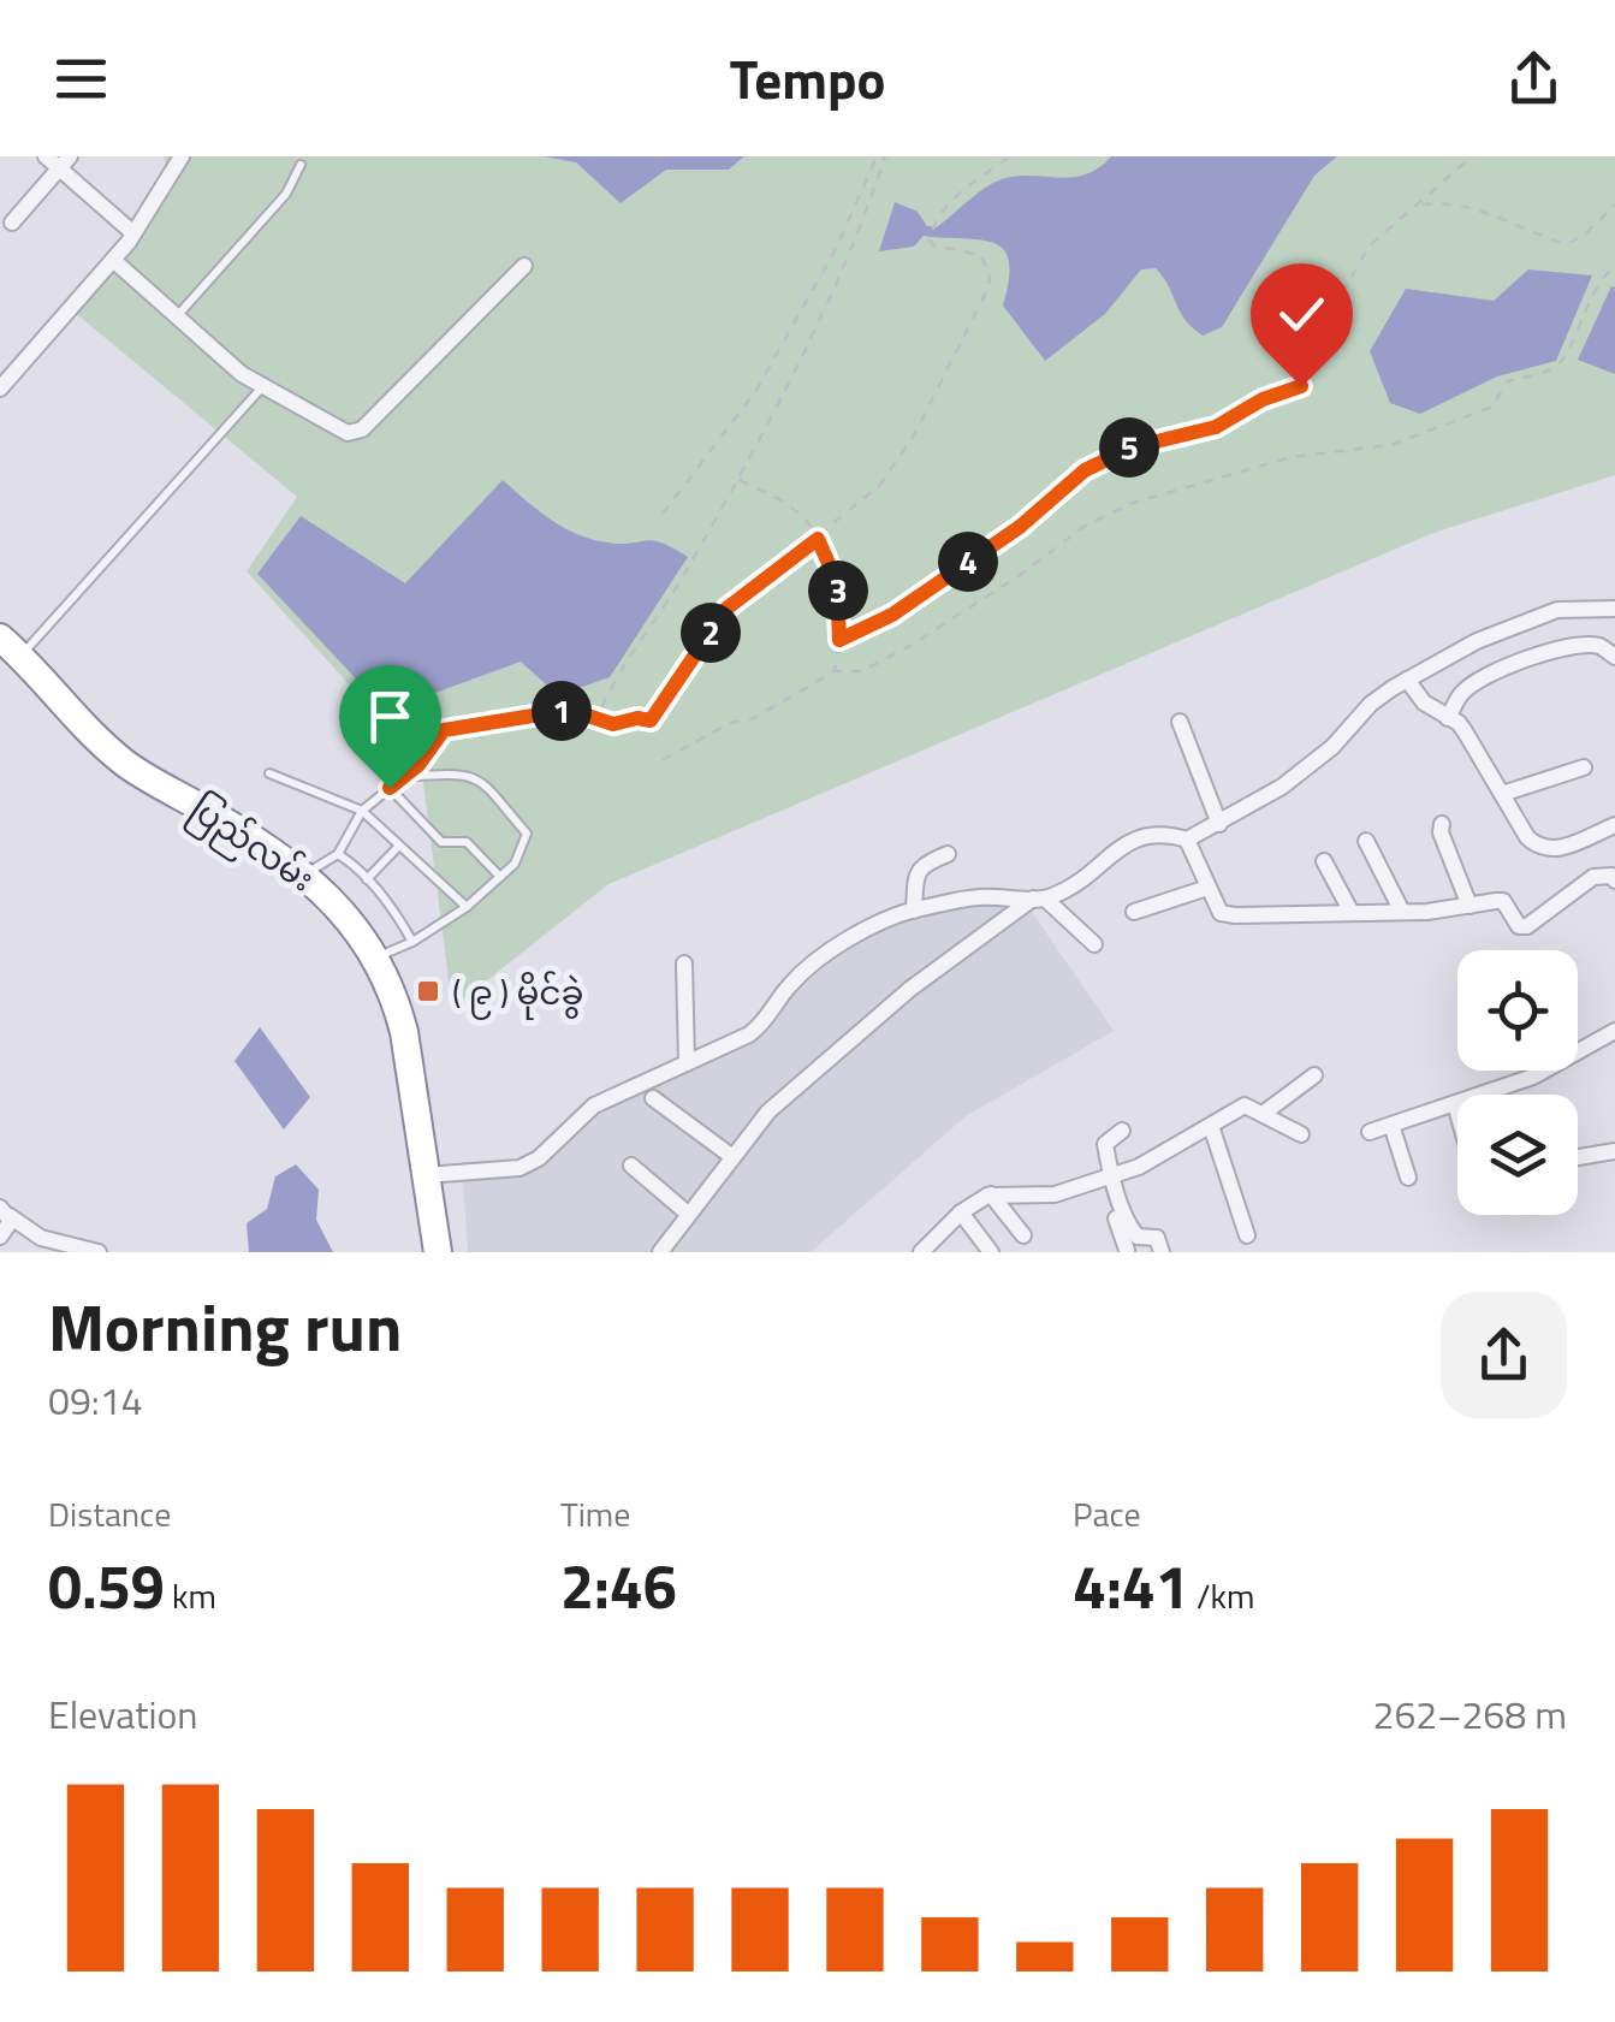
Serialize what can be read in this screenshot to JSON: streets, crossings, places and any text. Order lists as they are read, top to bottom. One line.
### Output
{"streets":{"highway":["ပြည်လမ်း"]},"places":{"transit":["( ၉ ) မိုင်ခွဲ"]},"page":{"header":"Tempo","pins":["5","4","3","2","1"],"heading":["Morning run","09:14"],"stats":[["Distance","0.59 km"],["Time","2:46"],["Pace","4:41 /km"]],"chart":["Elevation","262–268 m"]}}
